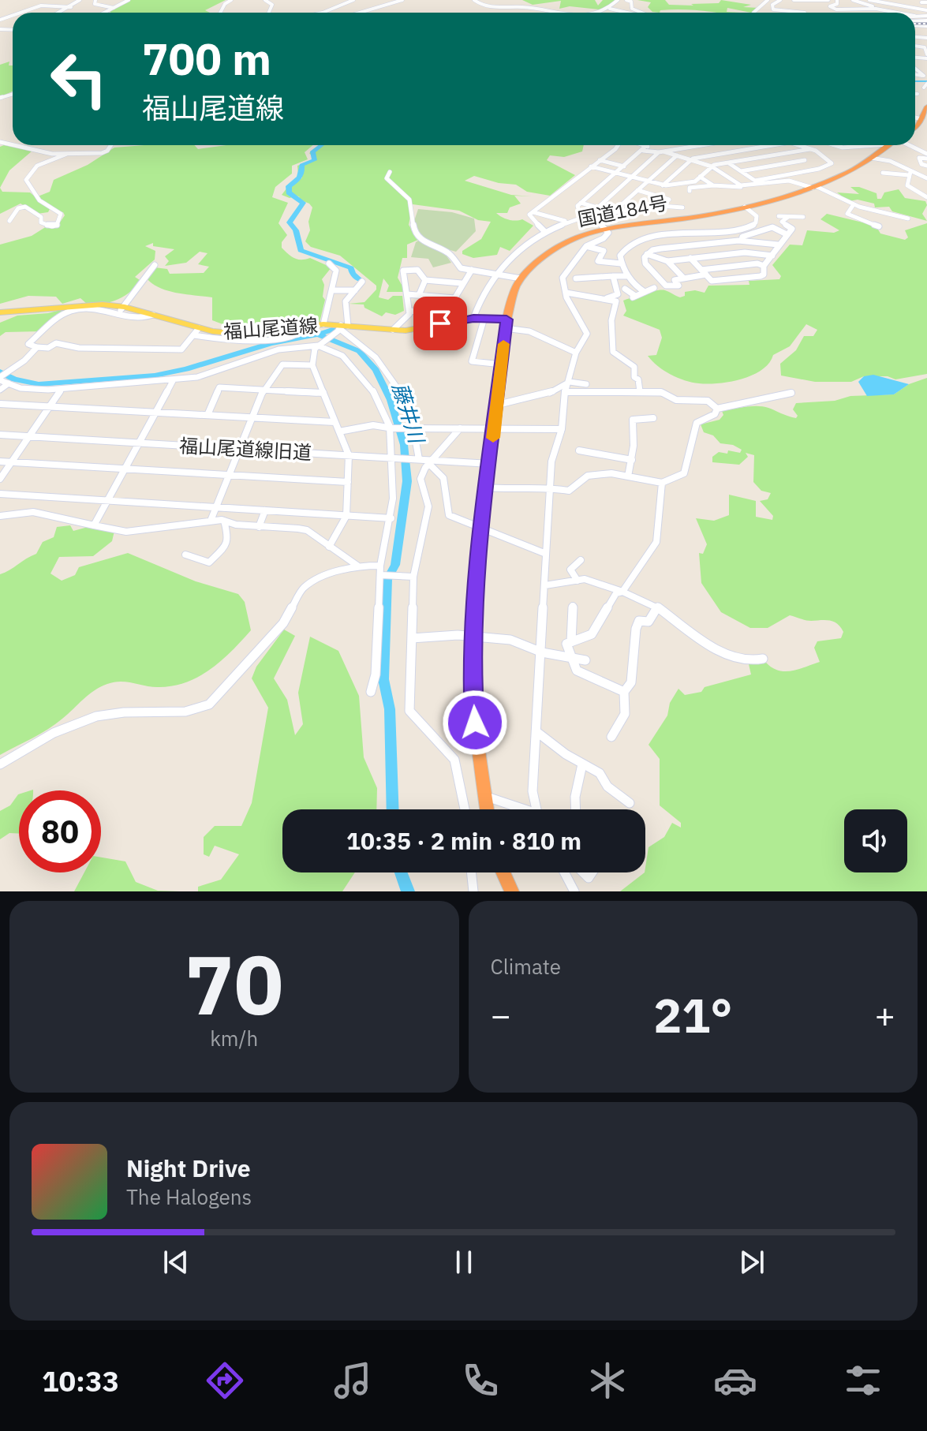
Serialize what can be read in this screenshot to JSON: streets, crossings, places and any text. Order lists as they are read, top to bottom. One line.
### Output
{"streets":{"highway":["国道184号"],"main road":["福山尾道線"],"street":["福山尾道線旧道"]},"crossings":[["国道184号","福山尾道線"],["国道184号","福山尾道線旧道"]],"water":["藤井川"],"page":{"turn":["700 m","福山尾道線"],"limit":"80","trip":"10:35 · 2 min · 810 m","tile":[["70","km/h"],"Climate"],"heat":["−","21°","+"],"song":["Night Drive","The Halogens"],"tabs":"10:33"}}
